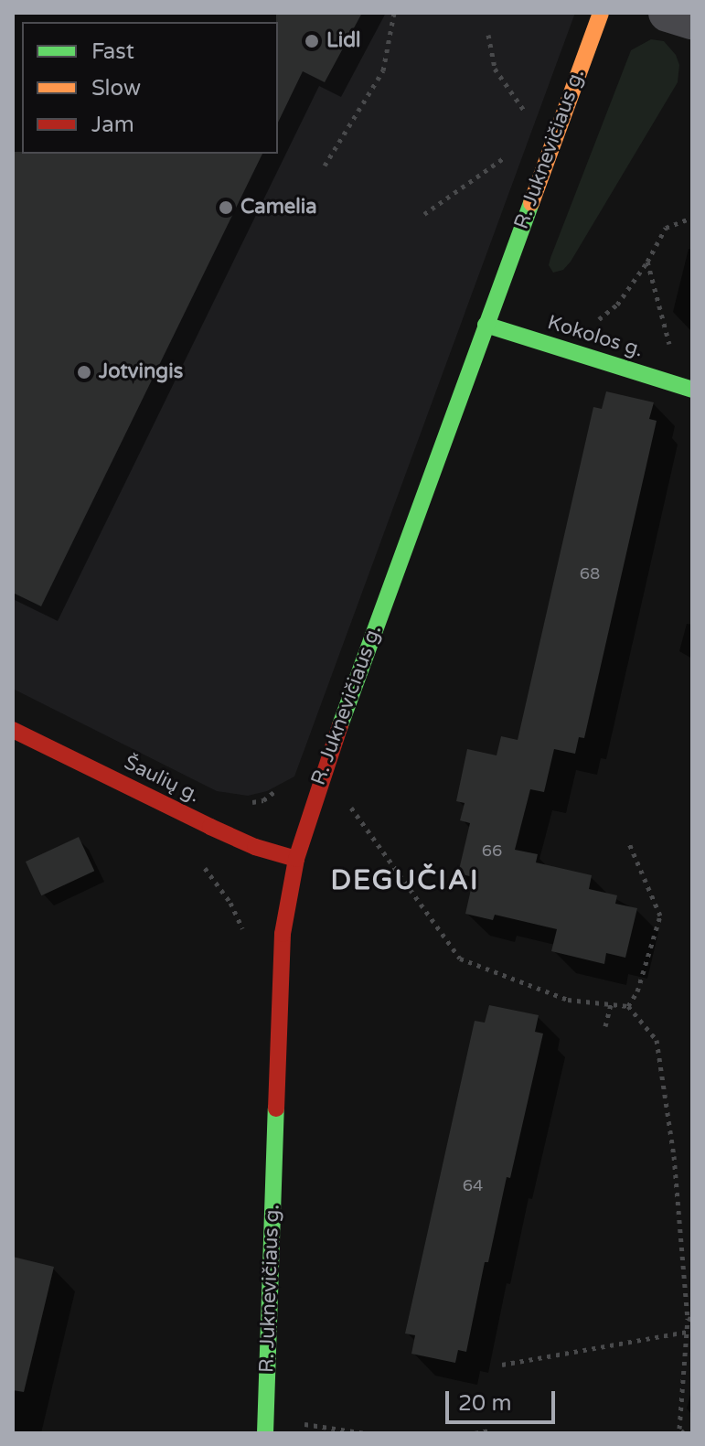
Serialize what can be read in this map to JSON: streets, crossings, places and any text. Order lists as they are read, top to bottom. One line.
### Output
{"streets":{"street":["R. Juknevičiaus g.","Kokolos g.","Šaulių g."]},"crossings":[["R. Juknevičiaus g.","Kokolos g."],["R. Juknevičiaus g.","Šaulių g."]],"districts":["DEGUČIAI"],"places":["Lidl","Camelia","Jotvingis"],"house_numbers":["68","66","64"],"legend":["Fast","Slow","Jam"],"scale_bar":"20 m"}
